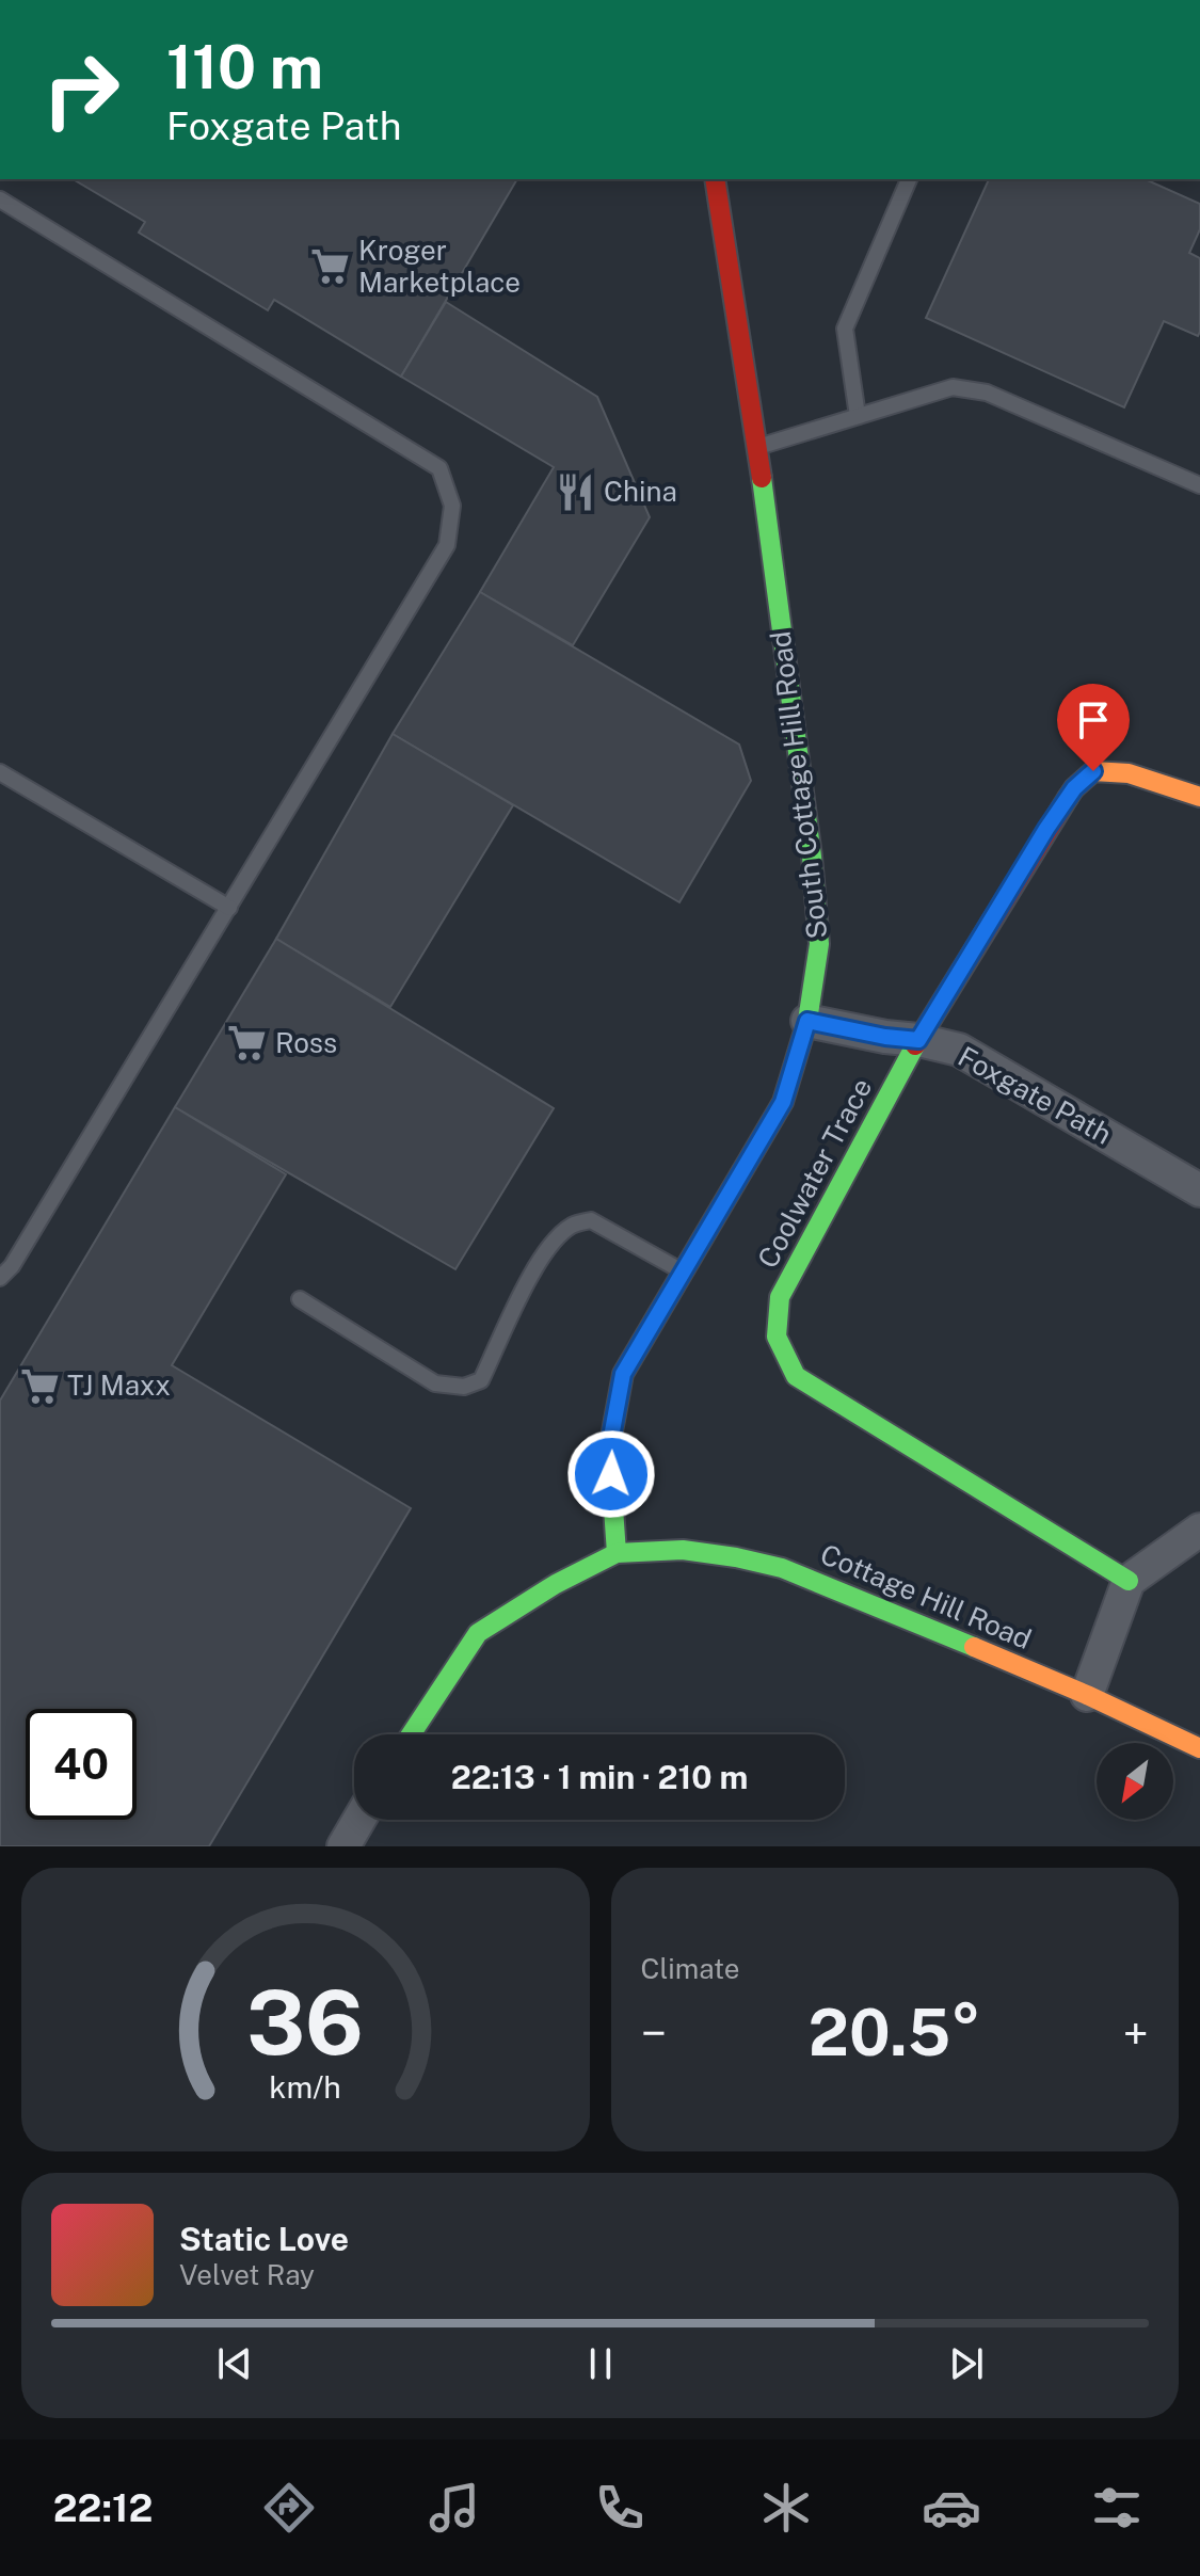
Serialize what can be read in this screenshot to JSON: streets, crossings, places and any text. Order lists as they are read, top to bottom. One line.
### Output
{"streets":{"street":["South Cottage Hill Road","Foxgate Path","Coolwater Trace","Cottage Hill Road"]},"crossings":[["South Cottage Hill Road","Foxgate Path"],["South Cottage Hill Road","Cottage Hill Road"],["Foxgate Path","Coolwater Trace"]],"places":{"supermarket":["Kroger Marketplace","Ross","TJ Maxx"],"restaurant":["China"]},"north":"bottom left","page":{"turn":["110 m","Foxgate Path"],"limit":"40","trip":"22:13 · 1 min · 210 m","tile":"Climate","heat":["−","20.5°","+"],"song":["Static Love","Velvet Ray"],"tabs":"22:12","gauge":["36","km/h"]}}
